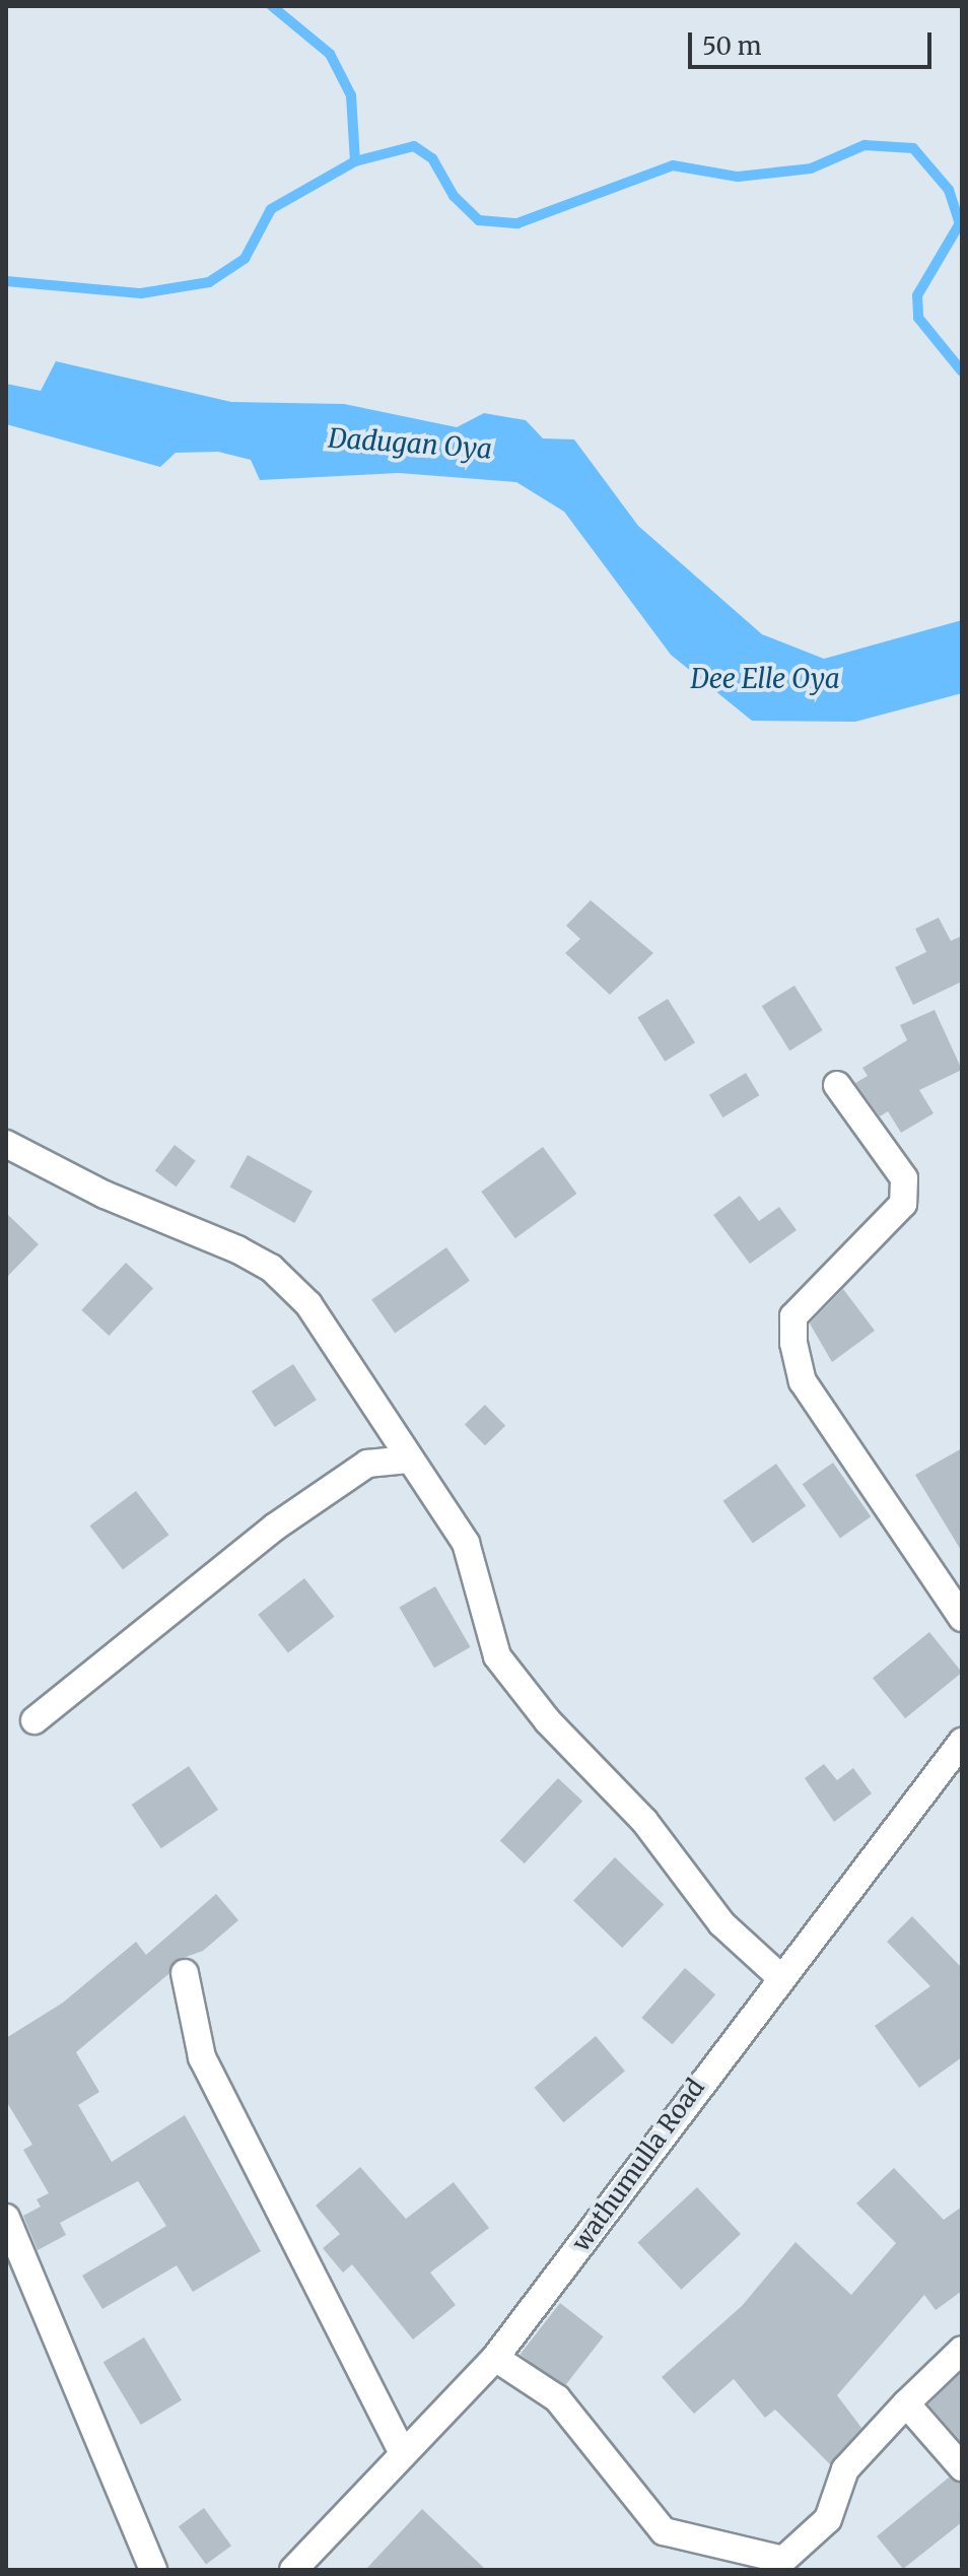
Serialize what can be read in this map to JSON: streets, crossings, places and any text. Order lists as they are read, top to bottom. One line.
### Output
{"streets":{"street":["wathumulla Road"]},"water":["Dadugan Oya","Dee Elle Oya"],"scale_bar":"50 m"}
